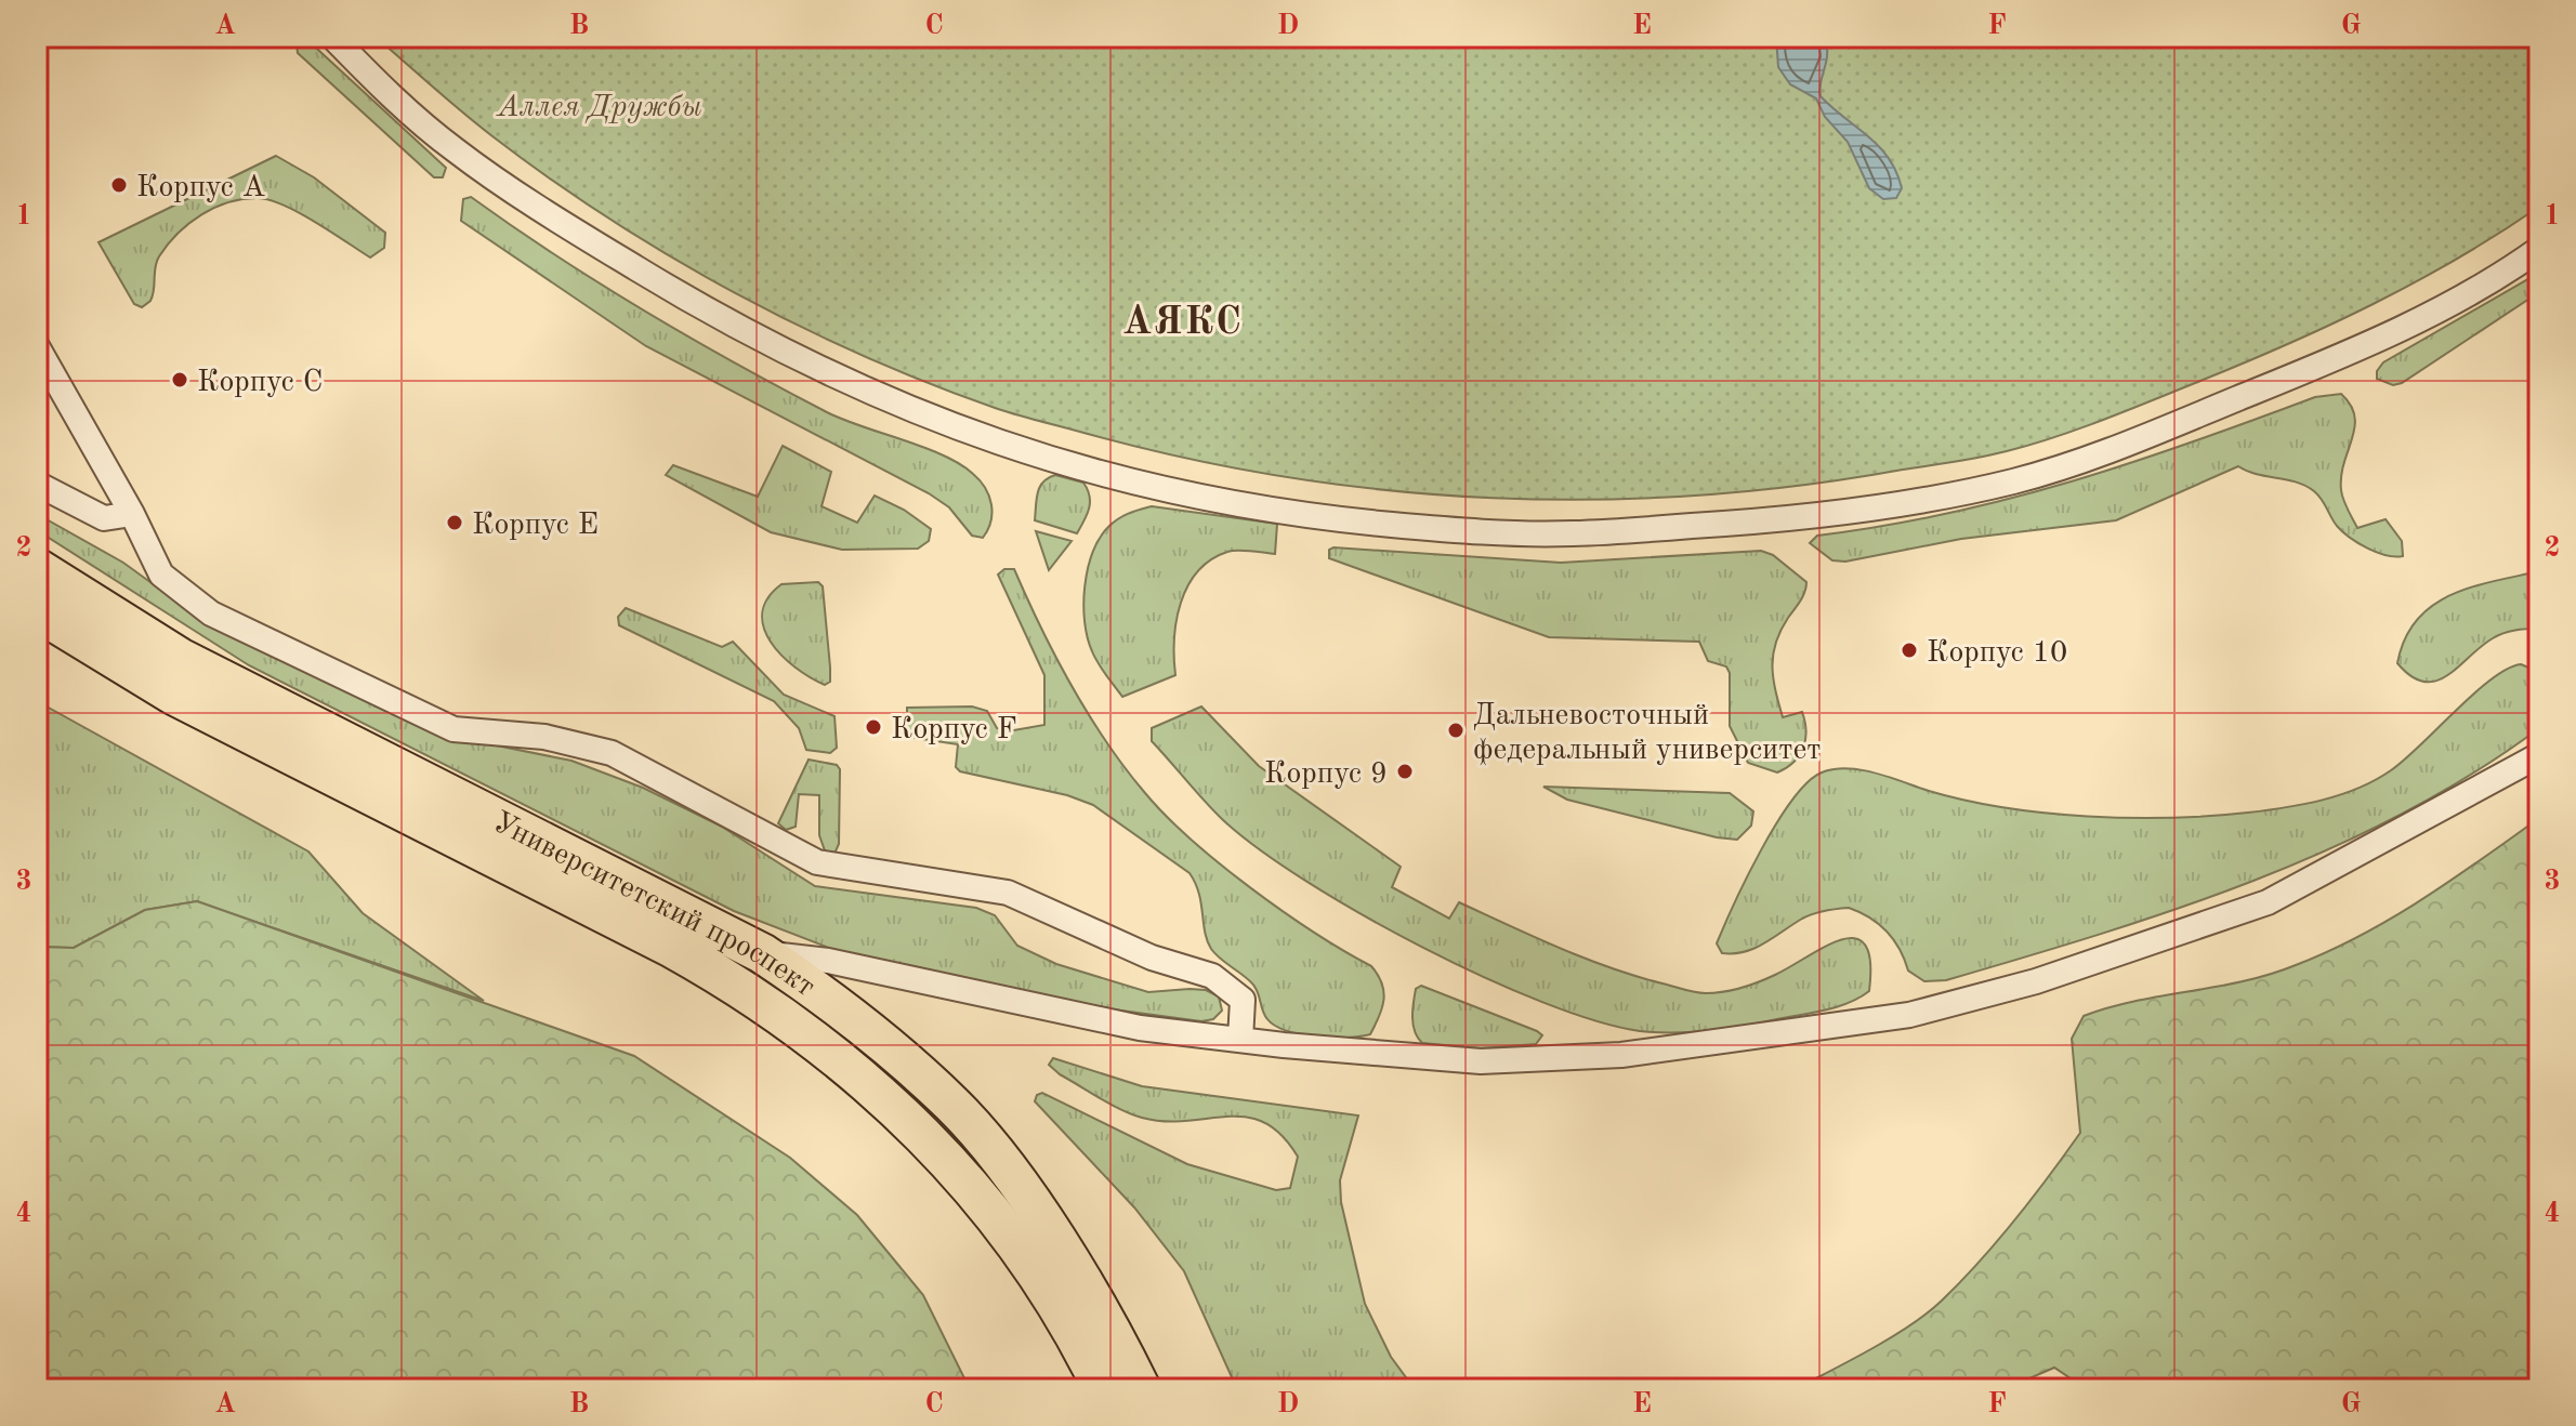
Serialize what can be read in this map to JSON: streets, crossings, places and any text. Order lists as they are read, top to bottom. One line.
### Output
{"streets":{"main road":["Университетский проспект"]},"districts":["АЯКС"],"parks":["Аллея Дружбы"],"places":["Корпус A","Корпус C","Корпус E","Корпус 10","Корпус F","Дальневосточный федеральный университет","Корпус 9"],"grid":{"columns":["A","B","C","D","E","F","G"],"rows":["1","2","3","4"]}}
